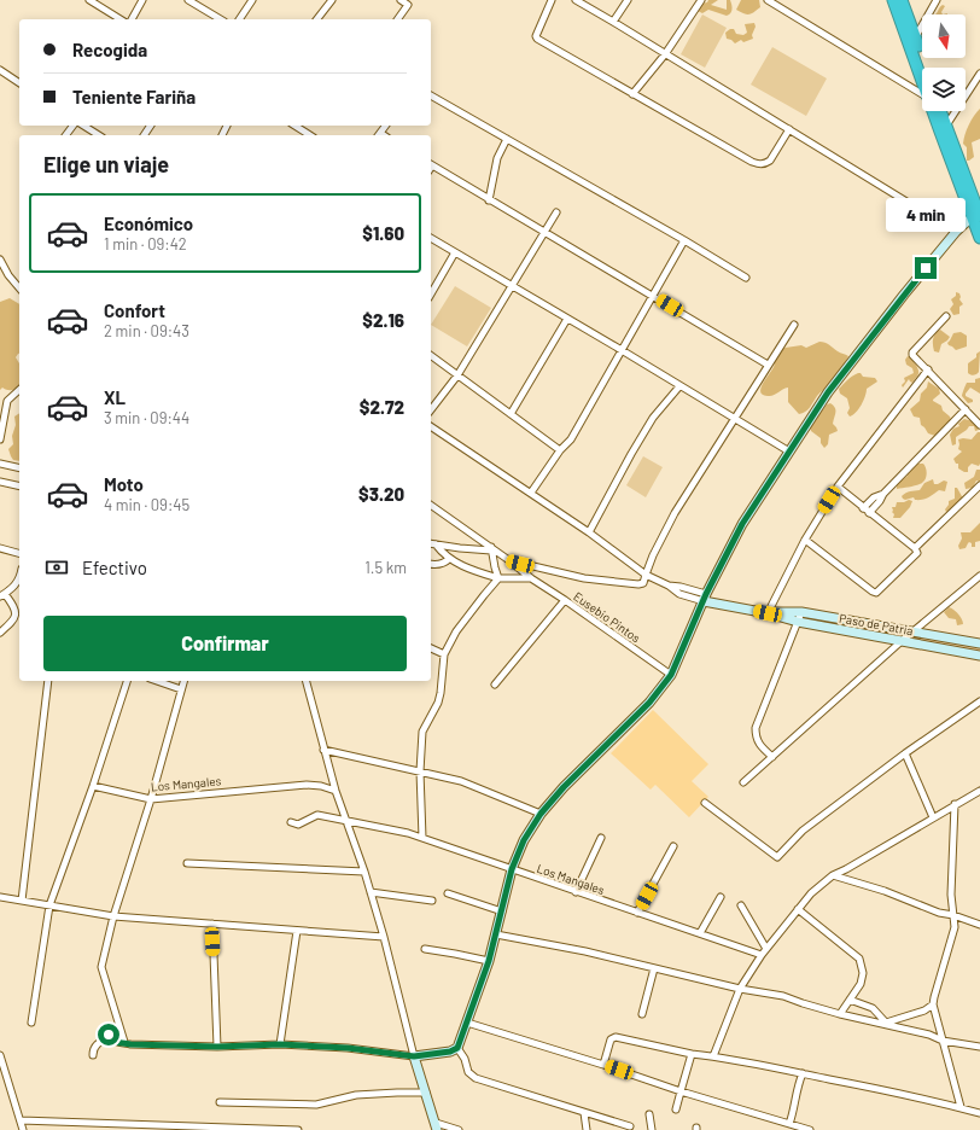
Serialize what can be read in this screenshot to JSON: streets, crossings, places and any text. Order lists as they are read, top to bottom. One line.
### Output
{"streets":{"street":["Eusebio Pintos","Paso de Patria","Los Mangales"]},"north":"bottom","page":{"banner":["Recogida","Teniente Fariña"],"heading":"Elige un viaje","list":[{"name":"Económico","note":"1 min · 09:42","value":"$1.60"},{"name":"Confort","note":"2 min · 09:43","value":"$2.16"},{"name":"XL","note":"3 min · 09:44","value":"$2.72"},{"name":"Moto","note":"4 min · 09:45","value":"$3.20"}],"bubble":"4 min","pay":["Efectivo","1.5 km"],"buttons":"Confirmar"}}
